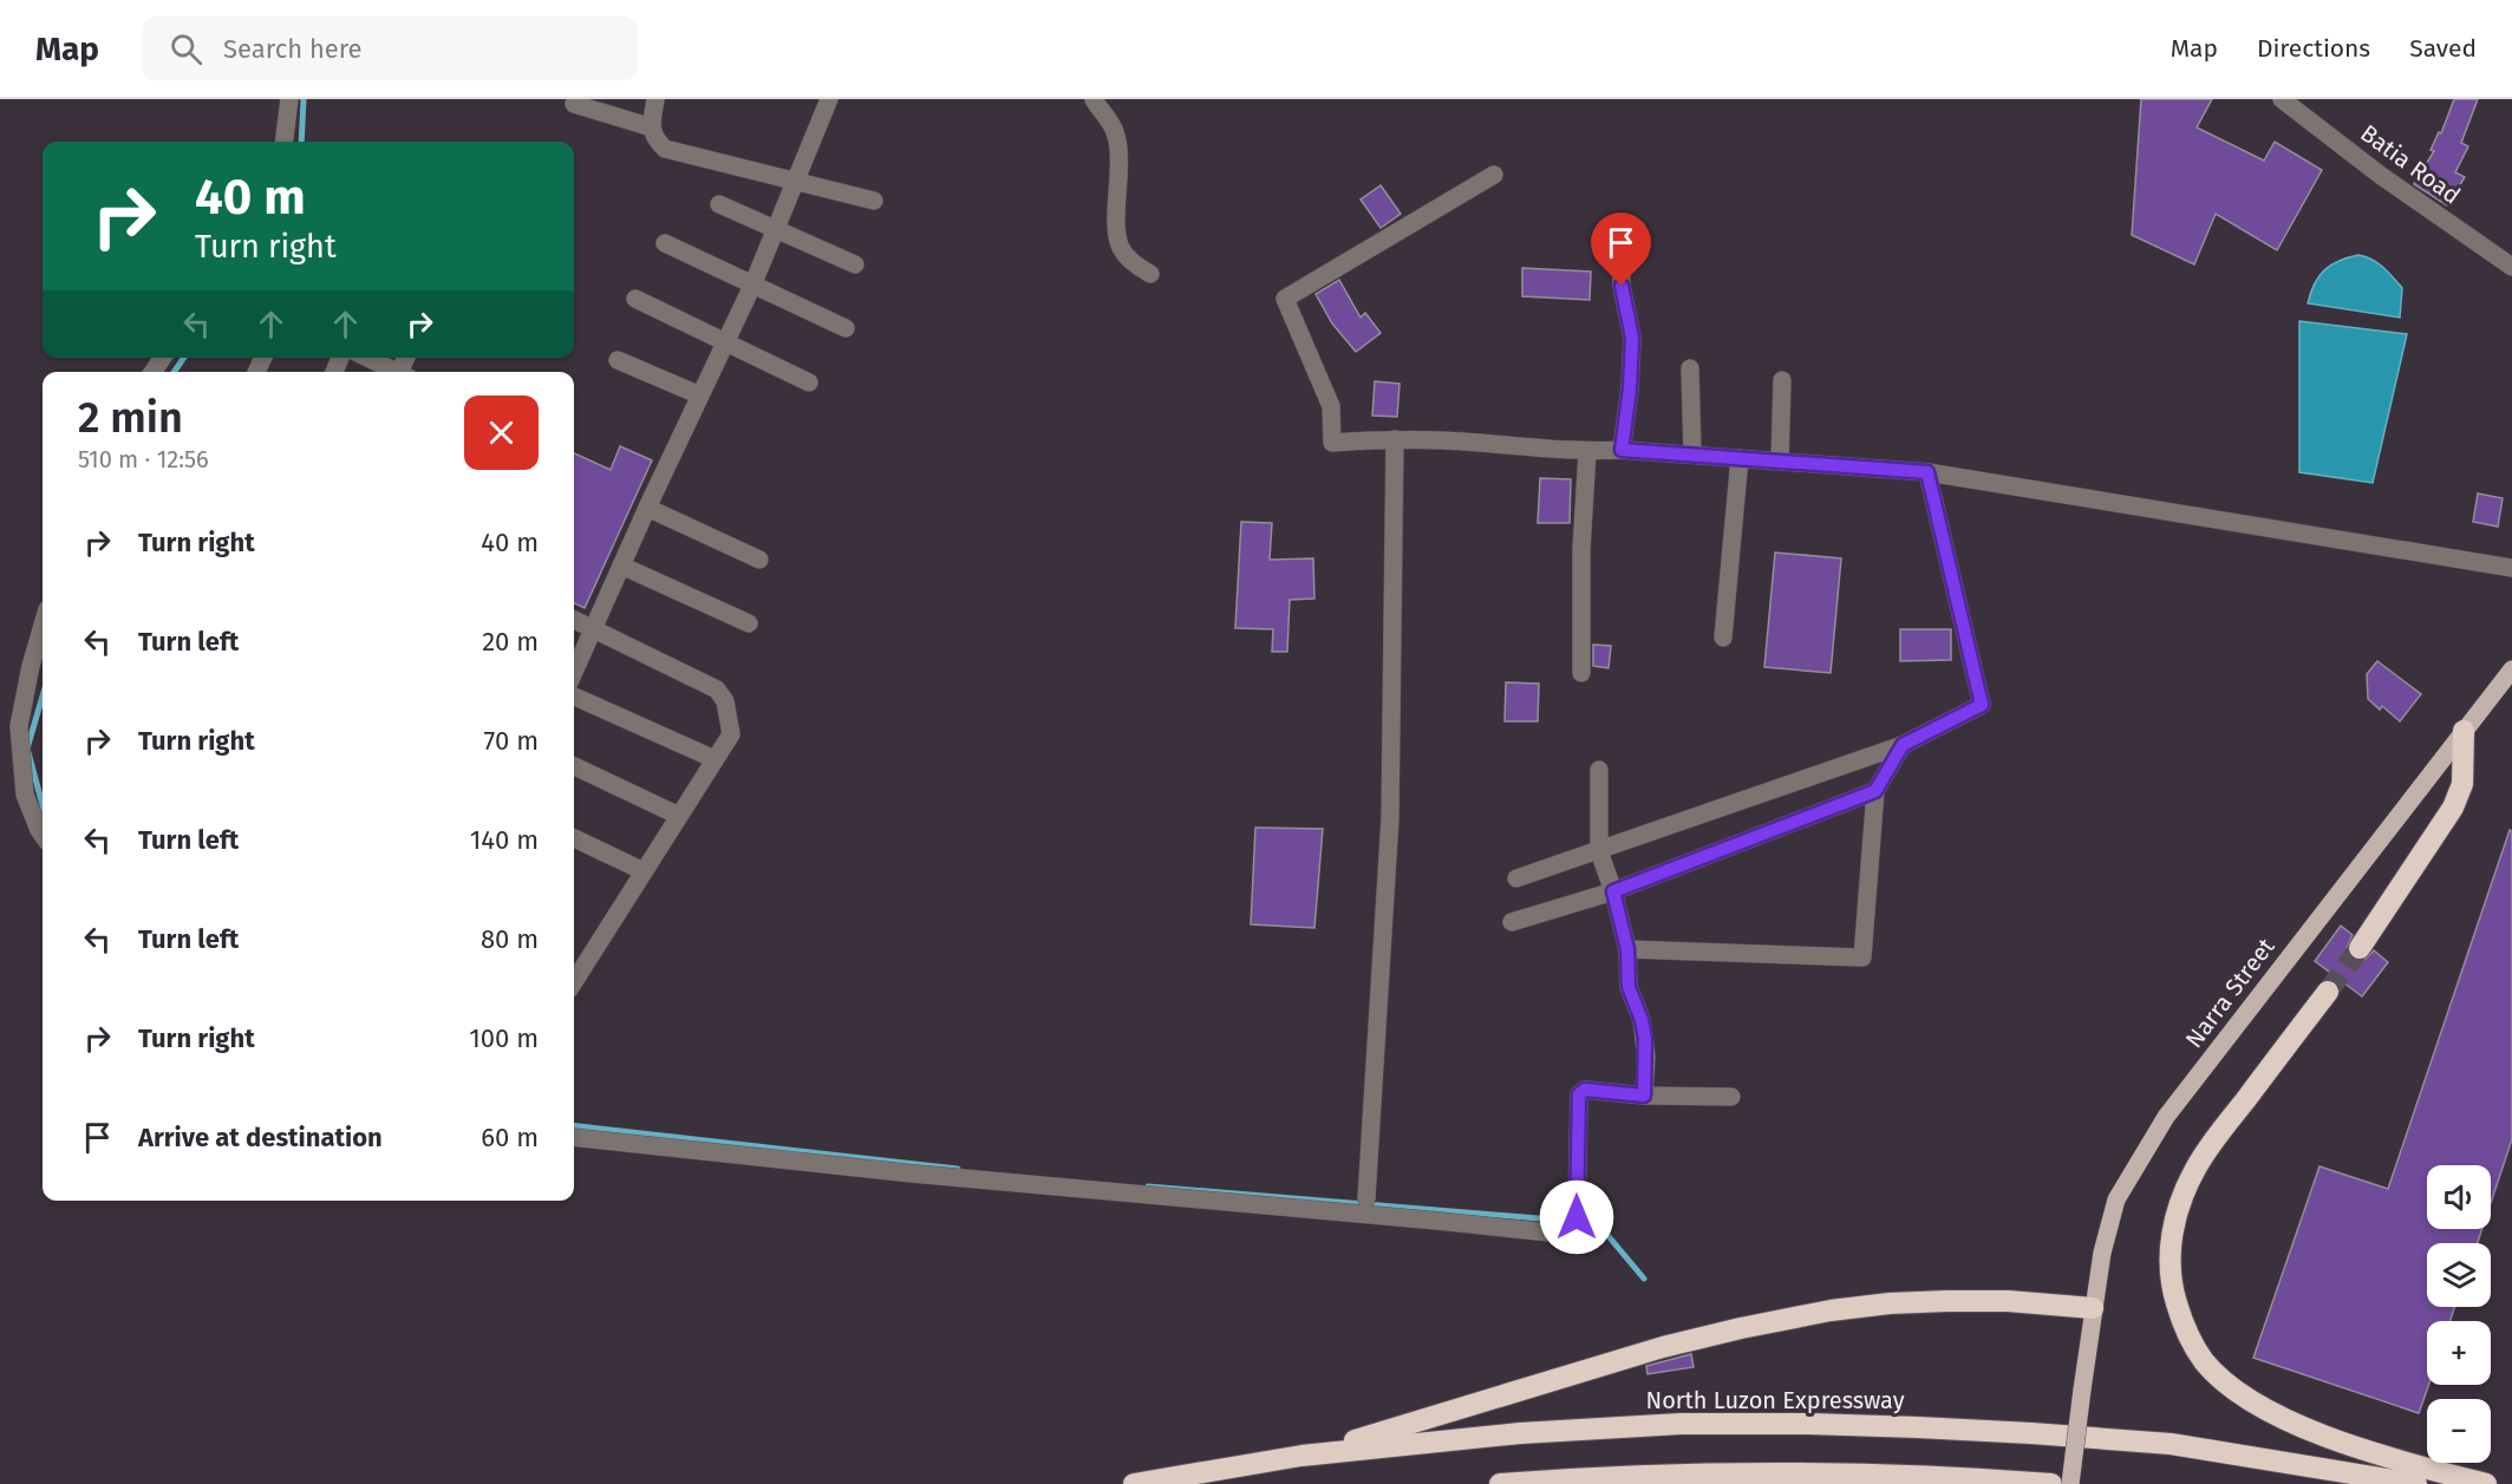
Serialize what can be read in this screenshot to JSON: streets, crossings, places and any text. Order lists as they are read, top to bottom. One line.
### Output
{"streets":{"highway":["North Luzon Expressway"],"main road":["Narra Street"],"street":["Batia Road"]},"page":{"header":"Map","search":"Search here","nav":["Map","Directions","Saved"],"turn":["40 m","Turn right"],"heading":["2 min","510 m · 12:56"],"list":[{"name":"Turn right","value":"40 m"},{"name":"Turn left","value":"20 m"},{"name":"Turn right","value":"70 m"},{"name":"Turn left","value":"140 m"},{"name":"Turn left","value":"80 m"},{"name":"Turn right","value":"100 m"},{"name":"Arrive at destination","value":"60 m"}],"map_buttons":["+","−"]}}
